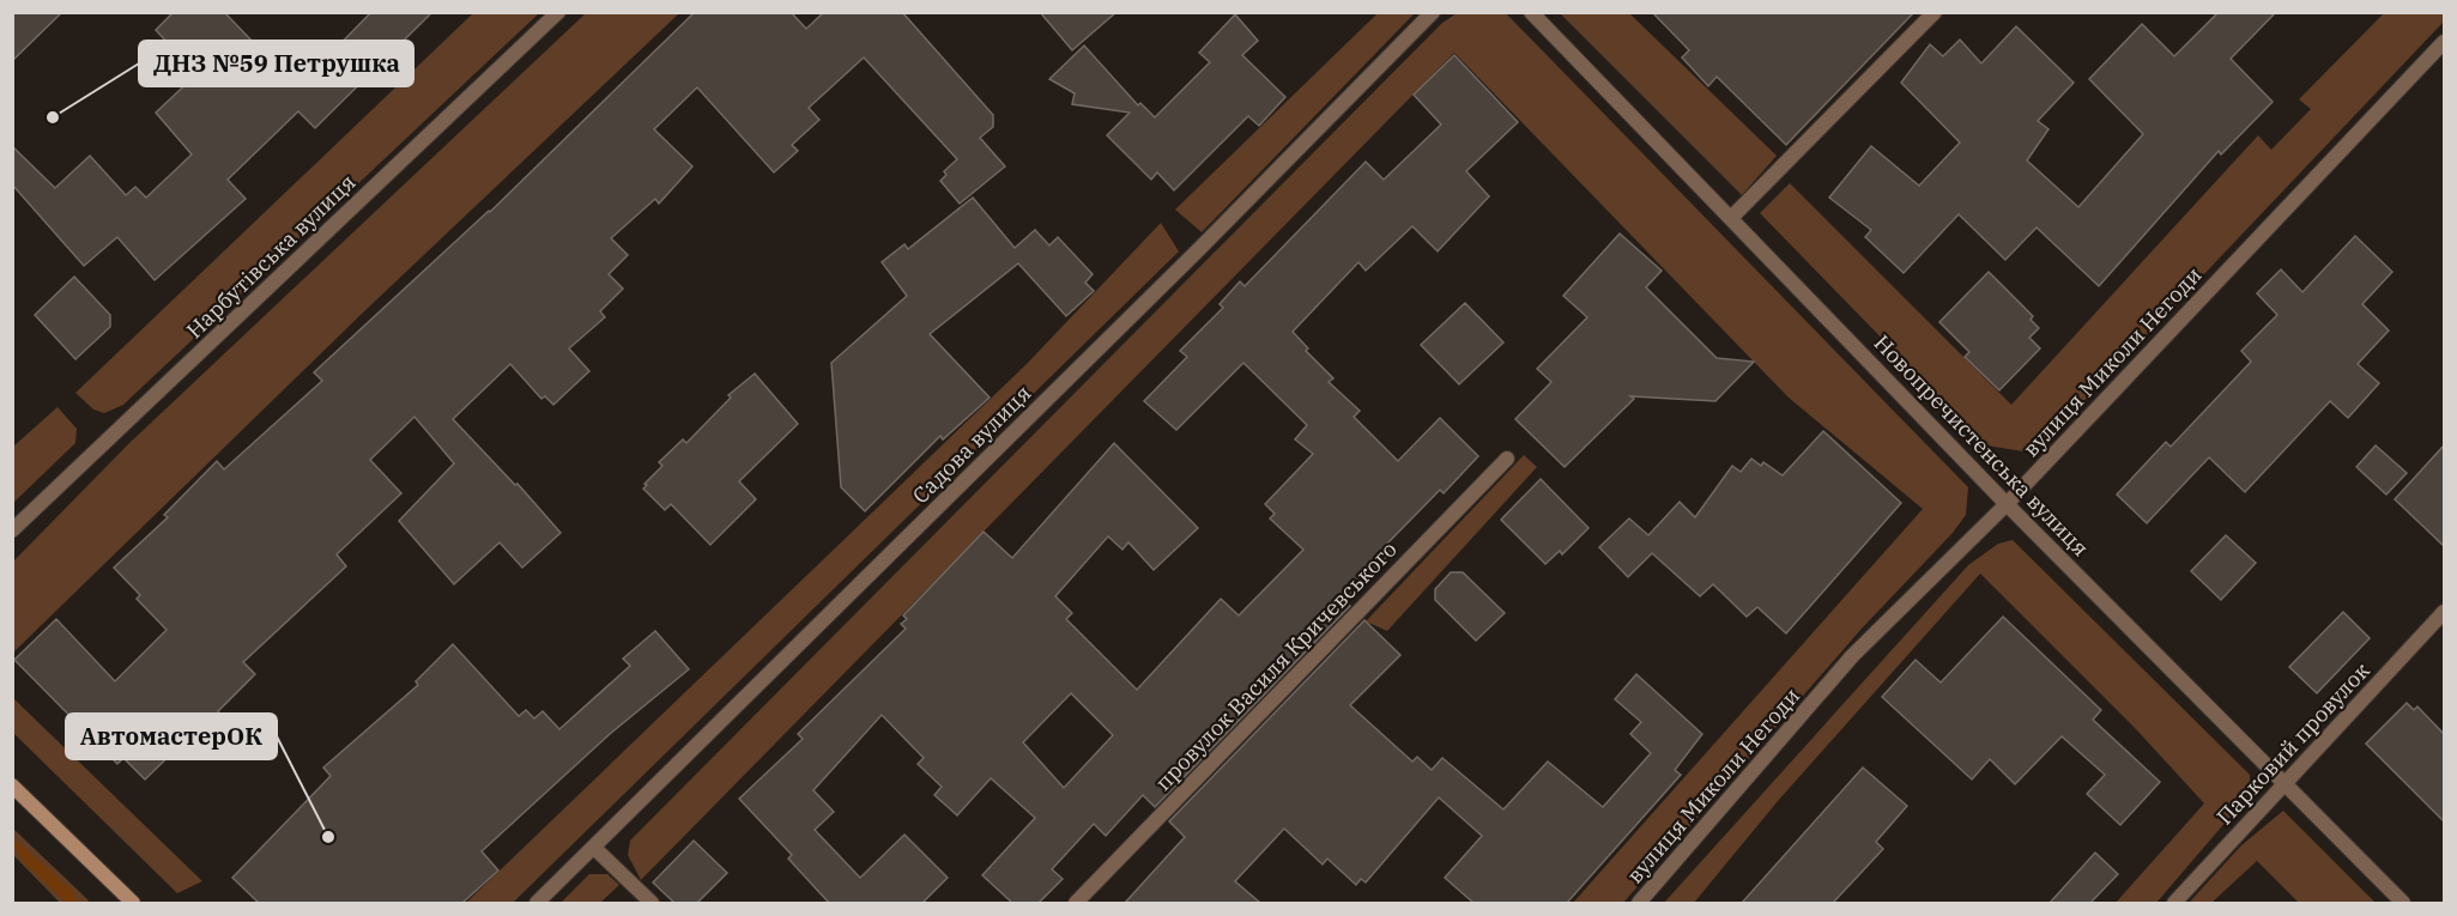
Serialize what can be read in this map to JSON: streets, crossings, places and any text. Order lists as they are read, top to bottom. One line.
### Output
{"streets":{"street":["Нарбутівська вулиця","вулиця Миколи Негоди","Садова вулиця","Новопречистенська вулиця","провулок Василя Кричевського","Парковий провулок"]},"crossings":[["вулиця Миколи Негоди","Новопречистенська вулиця"],["Новопречистенська вулиця","Парковий провулок"]],"places":["ДНЗ №59 Петрушка","АвтомастерОК"]}
